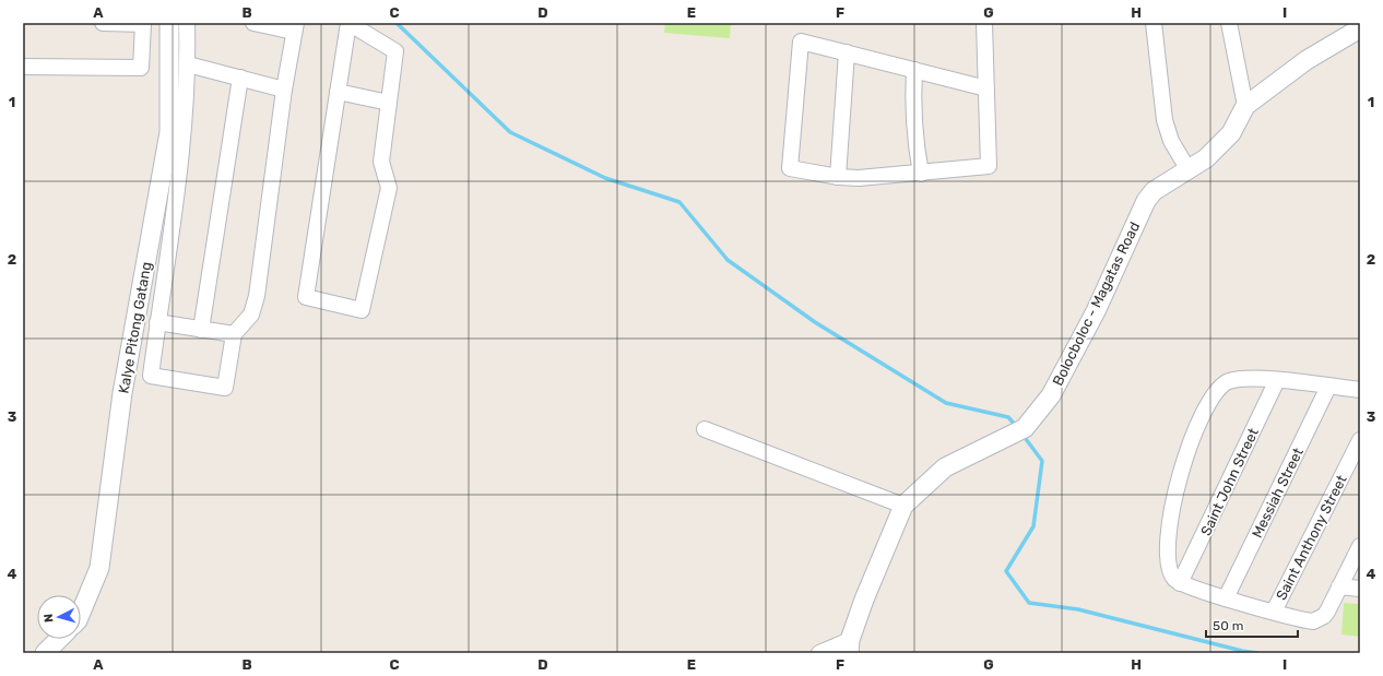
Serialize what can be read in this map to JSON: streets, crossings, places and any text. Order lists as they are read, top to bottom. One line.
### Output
{"streets":{"street":["Bolocboloc - Magatas Road","Kalye Pitong Gatang","Saint John Street","Messiah Street","Saint Anthony Street"]},"scale_bar":"50 m","north":"left","grid":{"columns":["A","B","C","D","E","F","G","H","I"],"rows":["1","2","3","4"]}}
